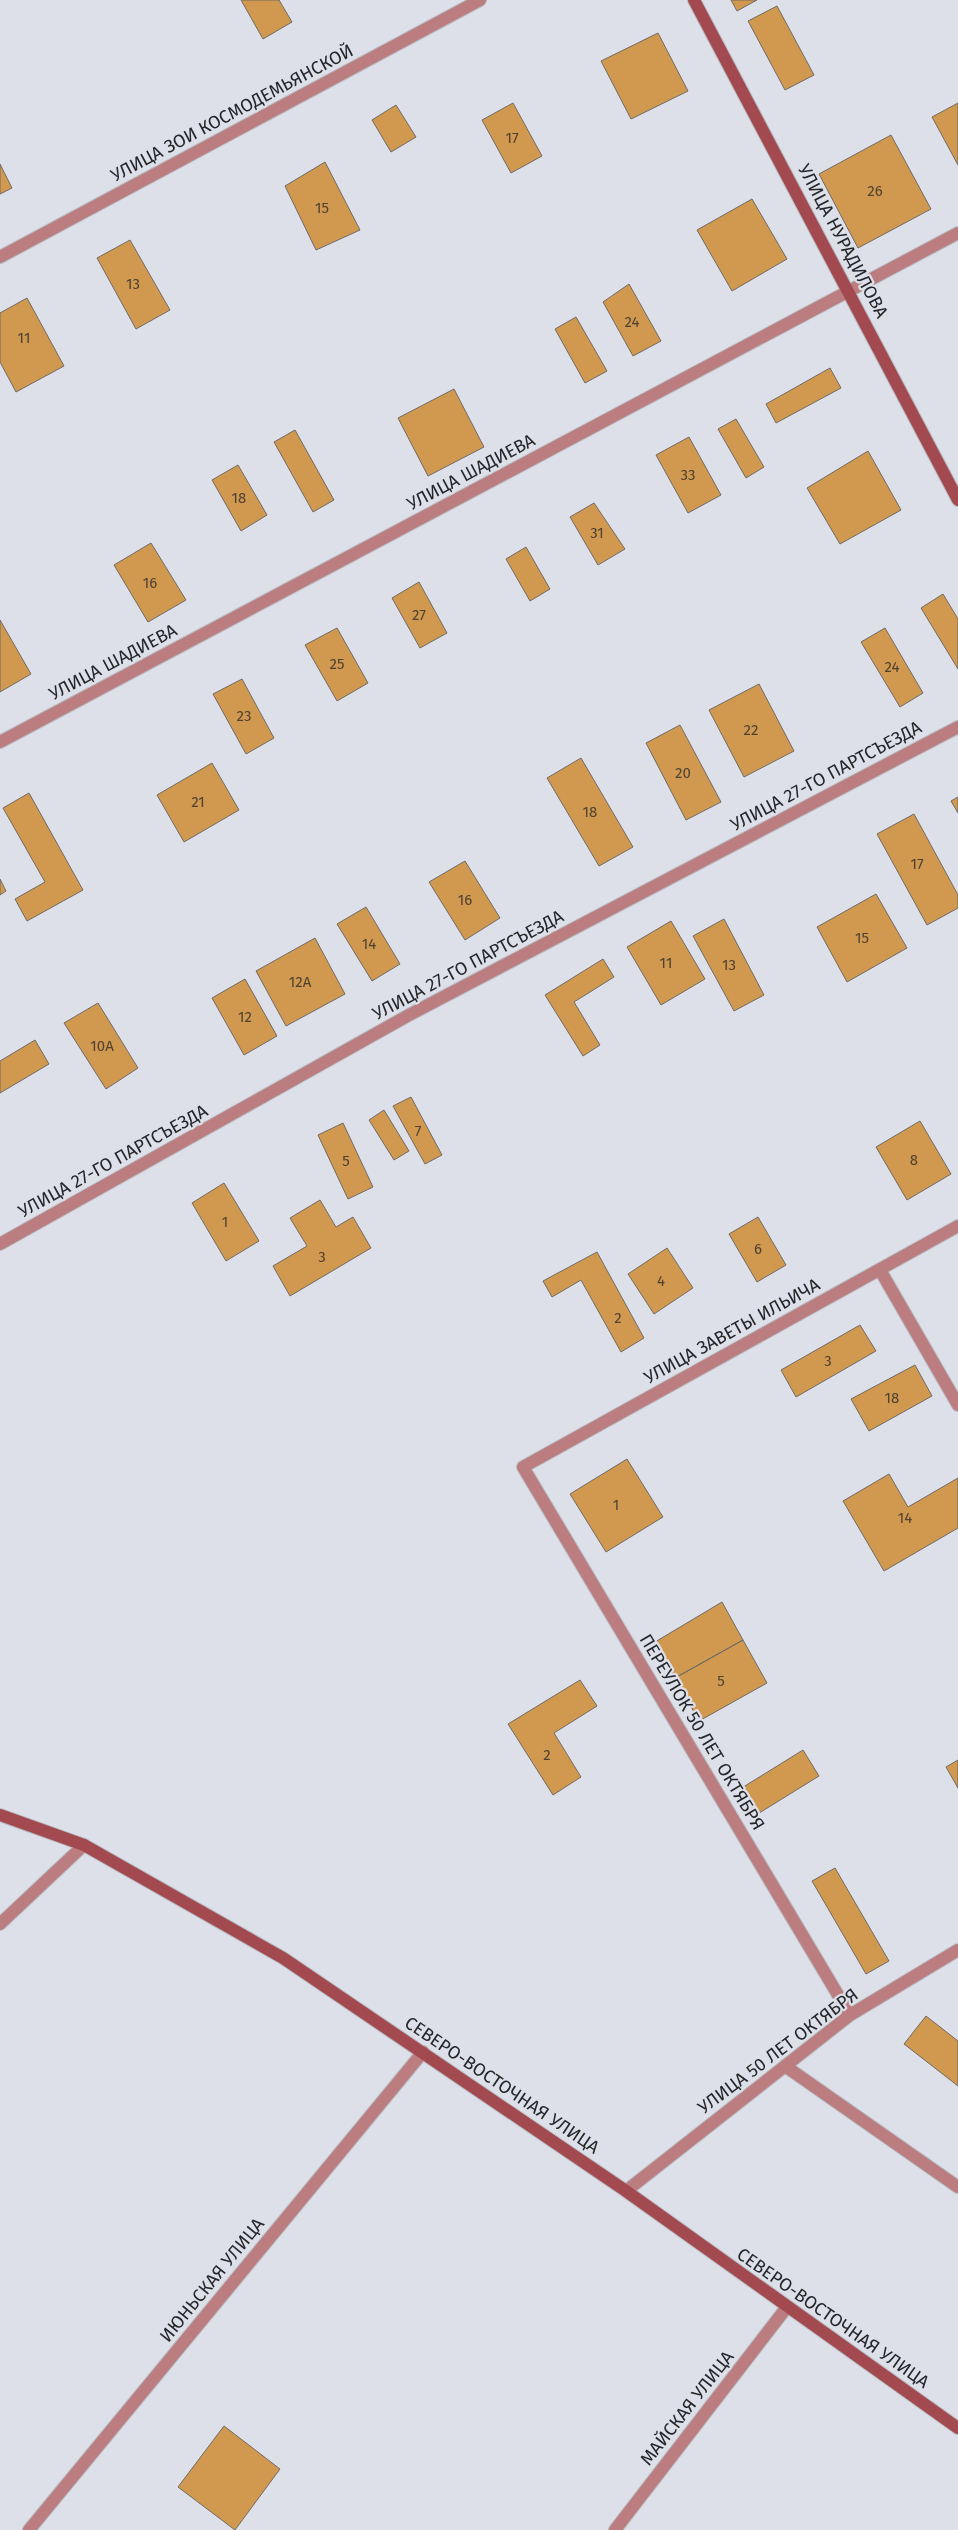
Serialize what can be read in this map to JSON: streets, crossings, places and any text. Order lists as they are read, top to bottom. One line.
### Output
{"streets":{"street":["УЛИЦА ЗОИ КОСМОДЕМЬЯНСКОЙ","УЛИЦА НУРАДИЛОВА","УЛИЦА ШАДИЕВА","УЛИЦА 27-ГО ПАРТСЪЕЗДА","УЛИЦА ЗАВЕТЫ ИЛЬИЧА","ПЕРЕУЛОК 50 ЛЕТ ОКТЯБРЯ","УЛИЦА 50 ЛЕТ ОКТЯБРЯ","СЕВЕРО-ВОСТОЧНАЯ УЛИЦА","ИЮНЬСКАЯ УЛИЦА","МАЙСКАЯ УЛИЦА"]},"crossings":[["УЛИЦА НУРАДИЛОВА","УЛИЦА ШАДИЕВА"],["УЛИЦА ЗАВЕТЫ ИЛЬИЧА","ПЕРЕУЛОК 50 ЛЕТ ОКТЯБРЯ"],["ПЕРЕУЛОК 50 ЛЕТ ОКТЯБРЯ","УЛИЦА 50 ЛЕТ ОКТЯБРЯ"],["УЛИЦА 50 ЛЕТ ОКТЯБРЯ","СЕВЕРО-ВОСТОЧНАЯ УЛИЦА"],["СЕВЕРО-ВОСТОЧНАЯ УЛИЦА","ИЮНЬСКАЯ УЛИЦА"],["СЕВЕРО-ВОСТОЧНАЯ УЛИЦА","МАЙСКАЯ УЛИЦА"]],"house_numbers":["17","26","15","13","24","11","33","18","31","16","27","25","24","23","22","20","21","18","17","16","15","14","11","13","12А","12","10А","7","8","5","1","6","3","4","2","3","18","1","14","5","2"]}
